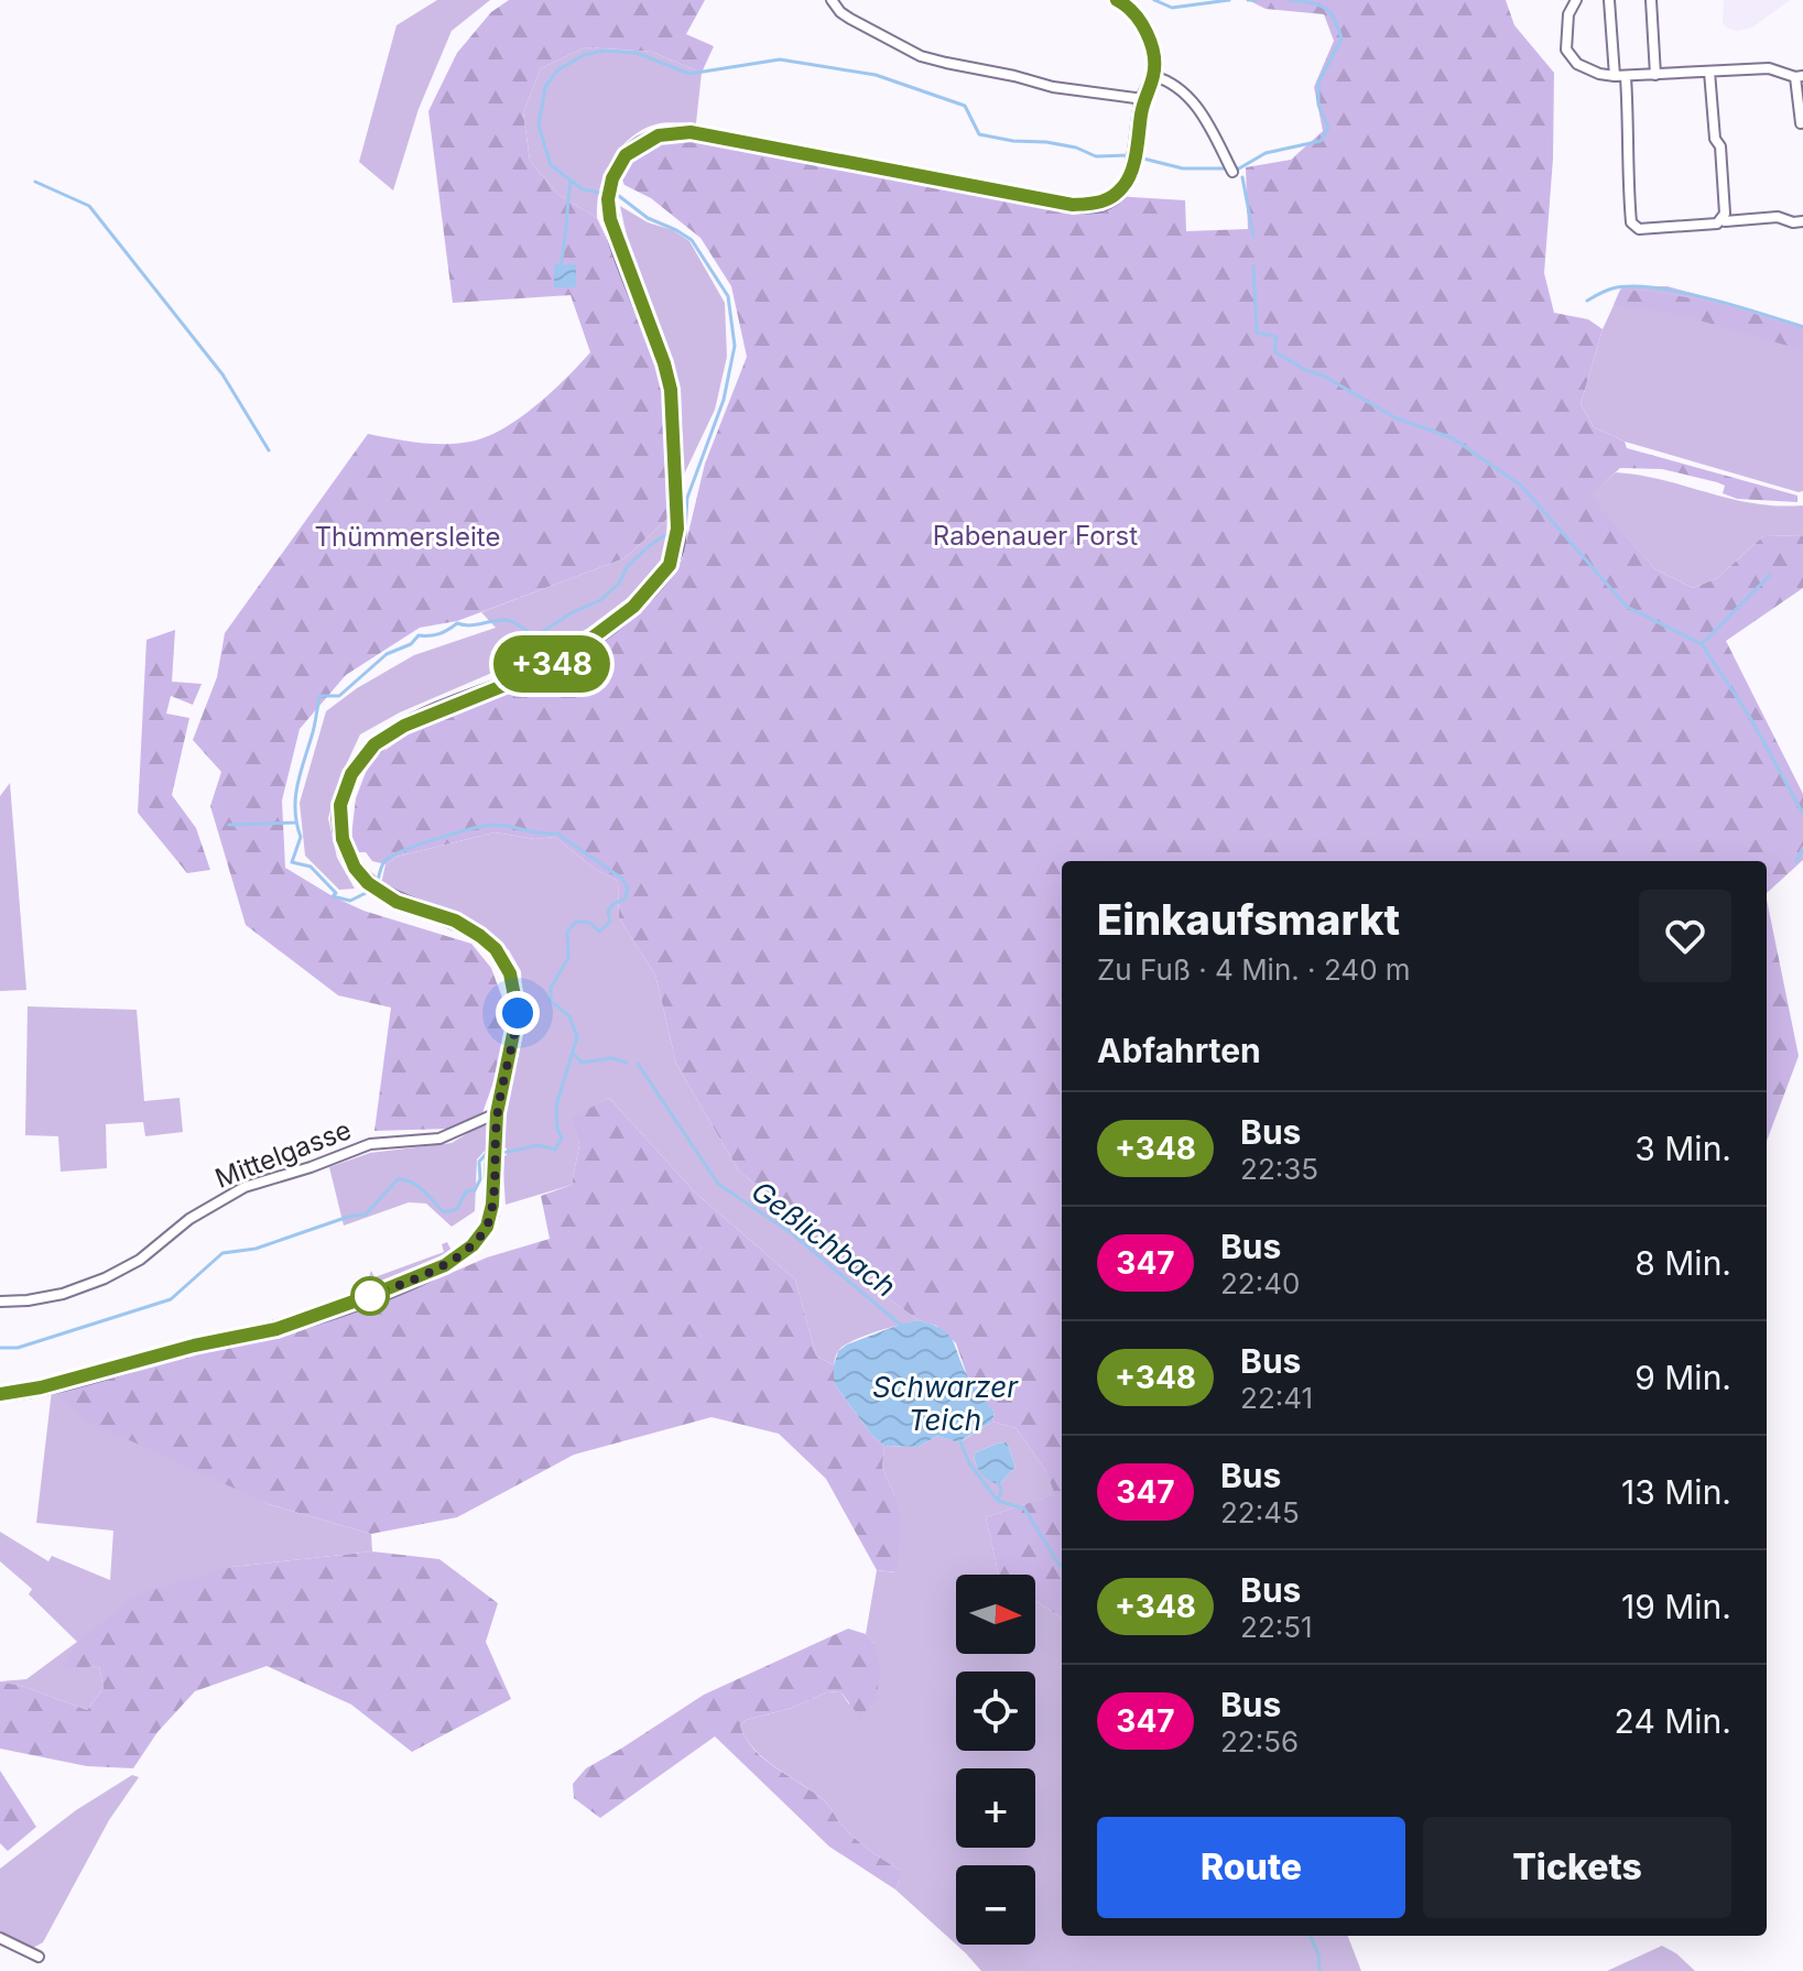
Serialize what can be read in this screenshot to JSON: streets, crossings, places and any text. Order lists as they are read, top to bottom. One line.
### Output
{"streets":{"street":["Mittelgasse"]},"water":["Geßlichbach","Schwarzer Teich"],"parks":["Rabenauer Forst","Thümmersleite"],"lines":["bus line +348"],"north":"right","page":{"on_map":"+348","heading":[["Einkaufsmarkt","Zu Fuß · 4 Min. · 240 m"],"Abfahrten"],"list":[{"mark":"+348","name":"Bus","note":"22:35","value":"3 Min."},{"mark":"347","name":"Bus","note":"22:40","value":"8 Min."},{"mark":"+348","name":"Bus","note":"22:41","value":"9 Min."},{"mark":"347","name":"Bus","note":"22:45","value":"13 Min."},{"mark":"+348","name":"Bus","note":"22:51","value":"19 Min."},{"mark":"347","name":"Bus","note":"22:56","value":"24 Min."}],"map_buttons":["+","−"],"buttons":["Route","Tickets"]}}
